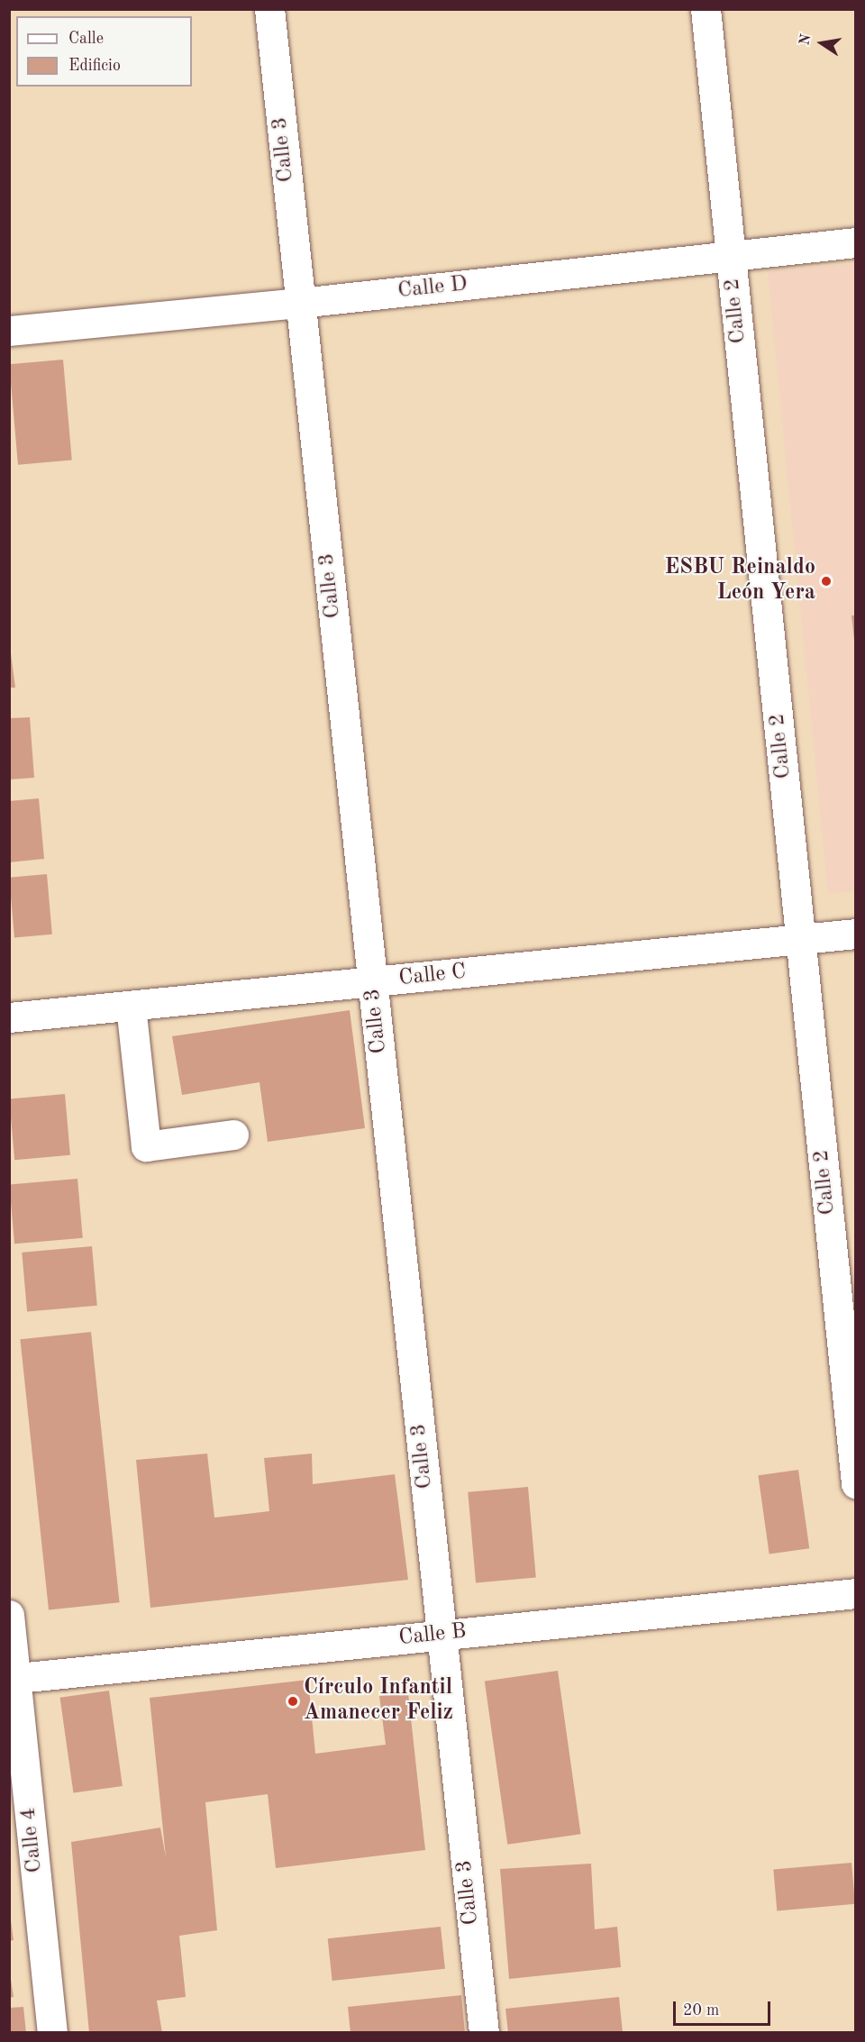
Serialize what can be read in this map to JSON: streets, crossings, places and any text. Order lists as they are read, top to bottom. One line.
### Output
{"streets":{"street":["Calle 3","Calle D","Calle 2","Calle C","Calle B","Calle 4"]},"crossings":[["Calle 3","Calle D"],["Calle 3","Calle C"],["Calle 3","Calle B"],["Calle D","Calle 2"],["Calle 2","Calle C"],["Calle B","Calle 4"]],"places":["ESBU Reinaldo León Yera","Círculo Infantil Amanecer Feliz"],"legend":["Calle","Edificio"],"scale_bar":"20 m","north":"left"}
